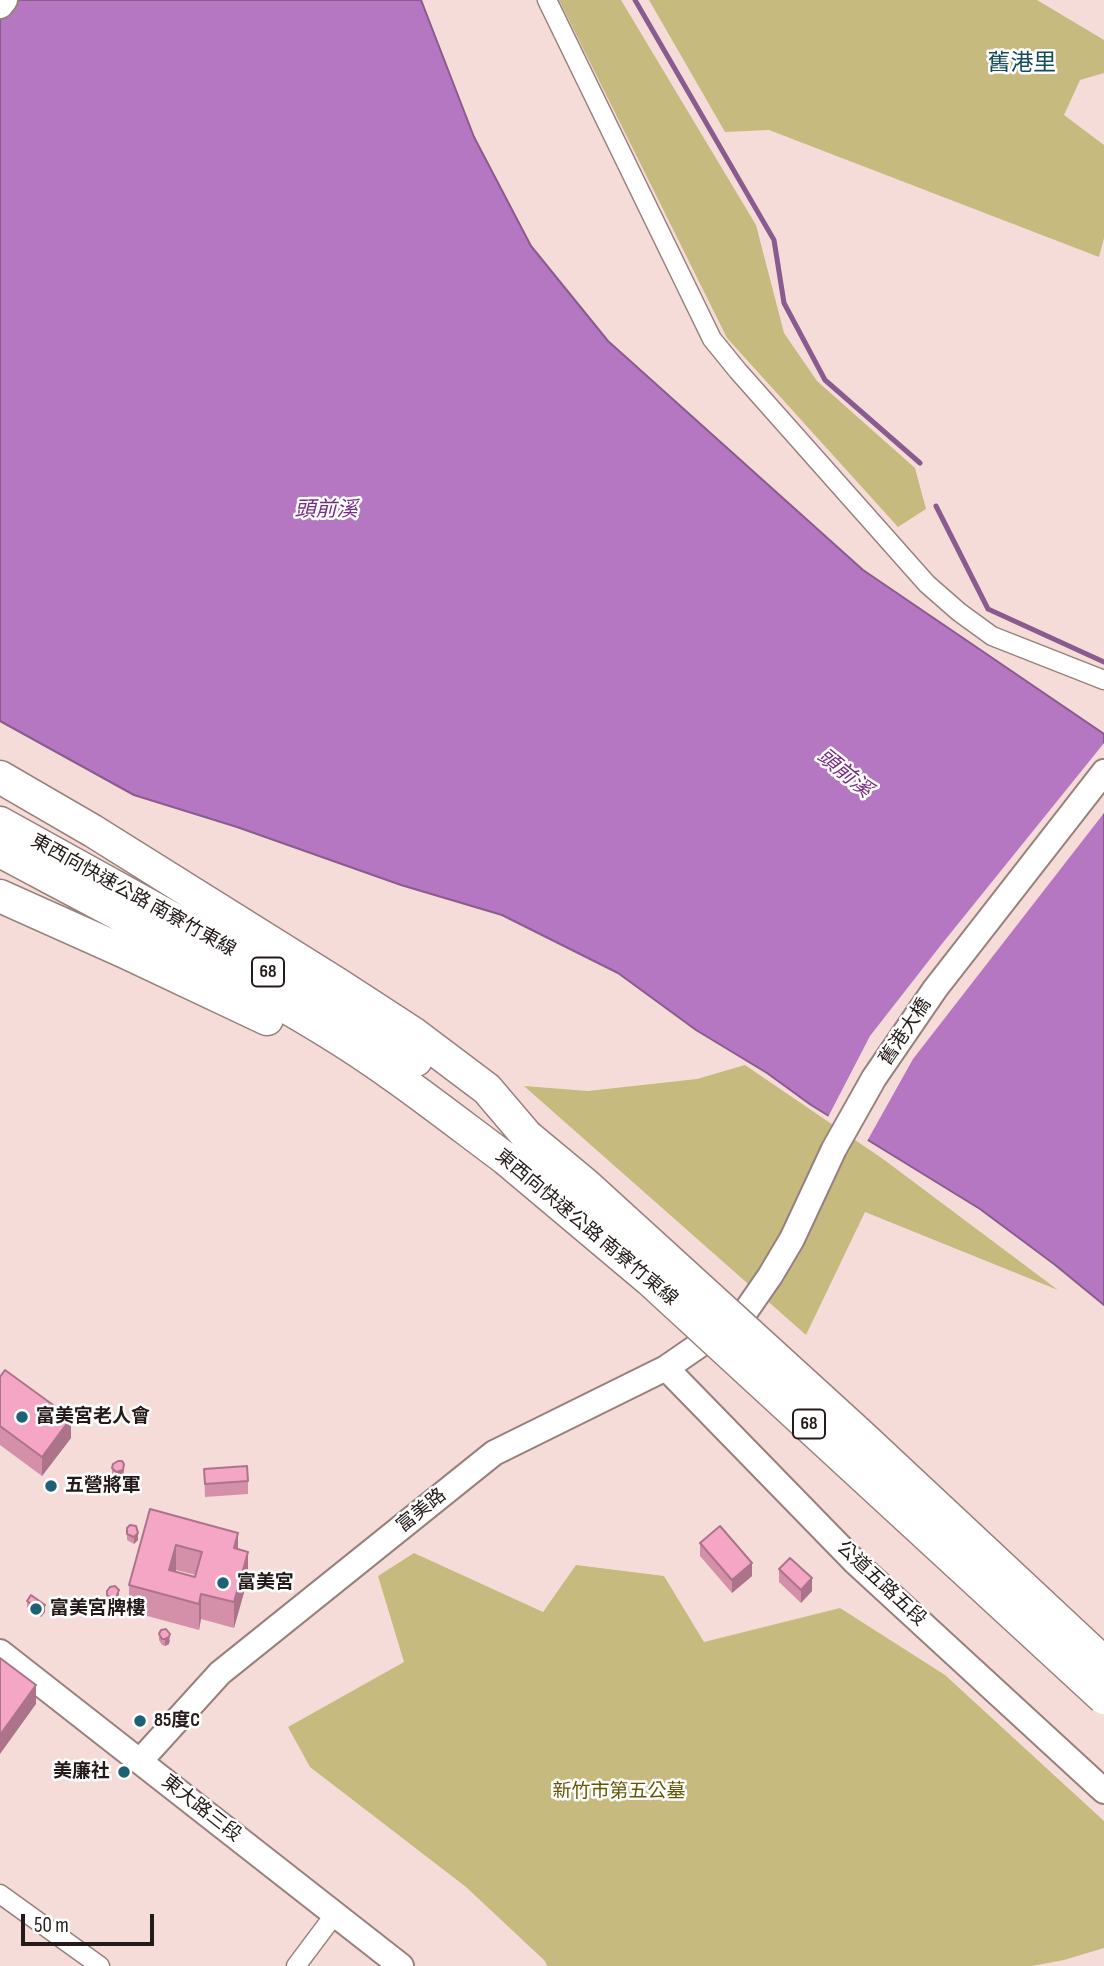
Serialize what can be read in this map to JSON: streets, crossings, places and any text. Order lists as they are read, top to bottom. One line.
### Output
{"streets":{"highway":["東西向快速公路 南寮竹東線","68"],"main road":["舊港大橋","富美路","公道五路五段","東大路三段"]},"crossings":[["舊港大橋","富美路"],["富美路","公道五路五段"],["富美路","東大路三段"]],"districts":["舊港里"],"water":["頭前溪"],"parks":["新竹市第五公墓"],"places":["富美宮老人會","五營將軍","富美宮","富美宮牌樓","85度C","美廉社"],"scale_bar":"50 m"}
